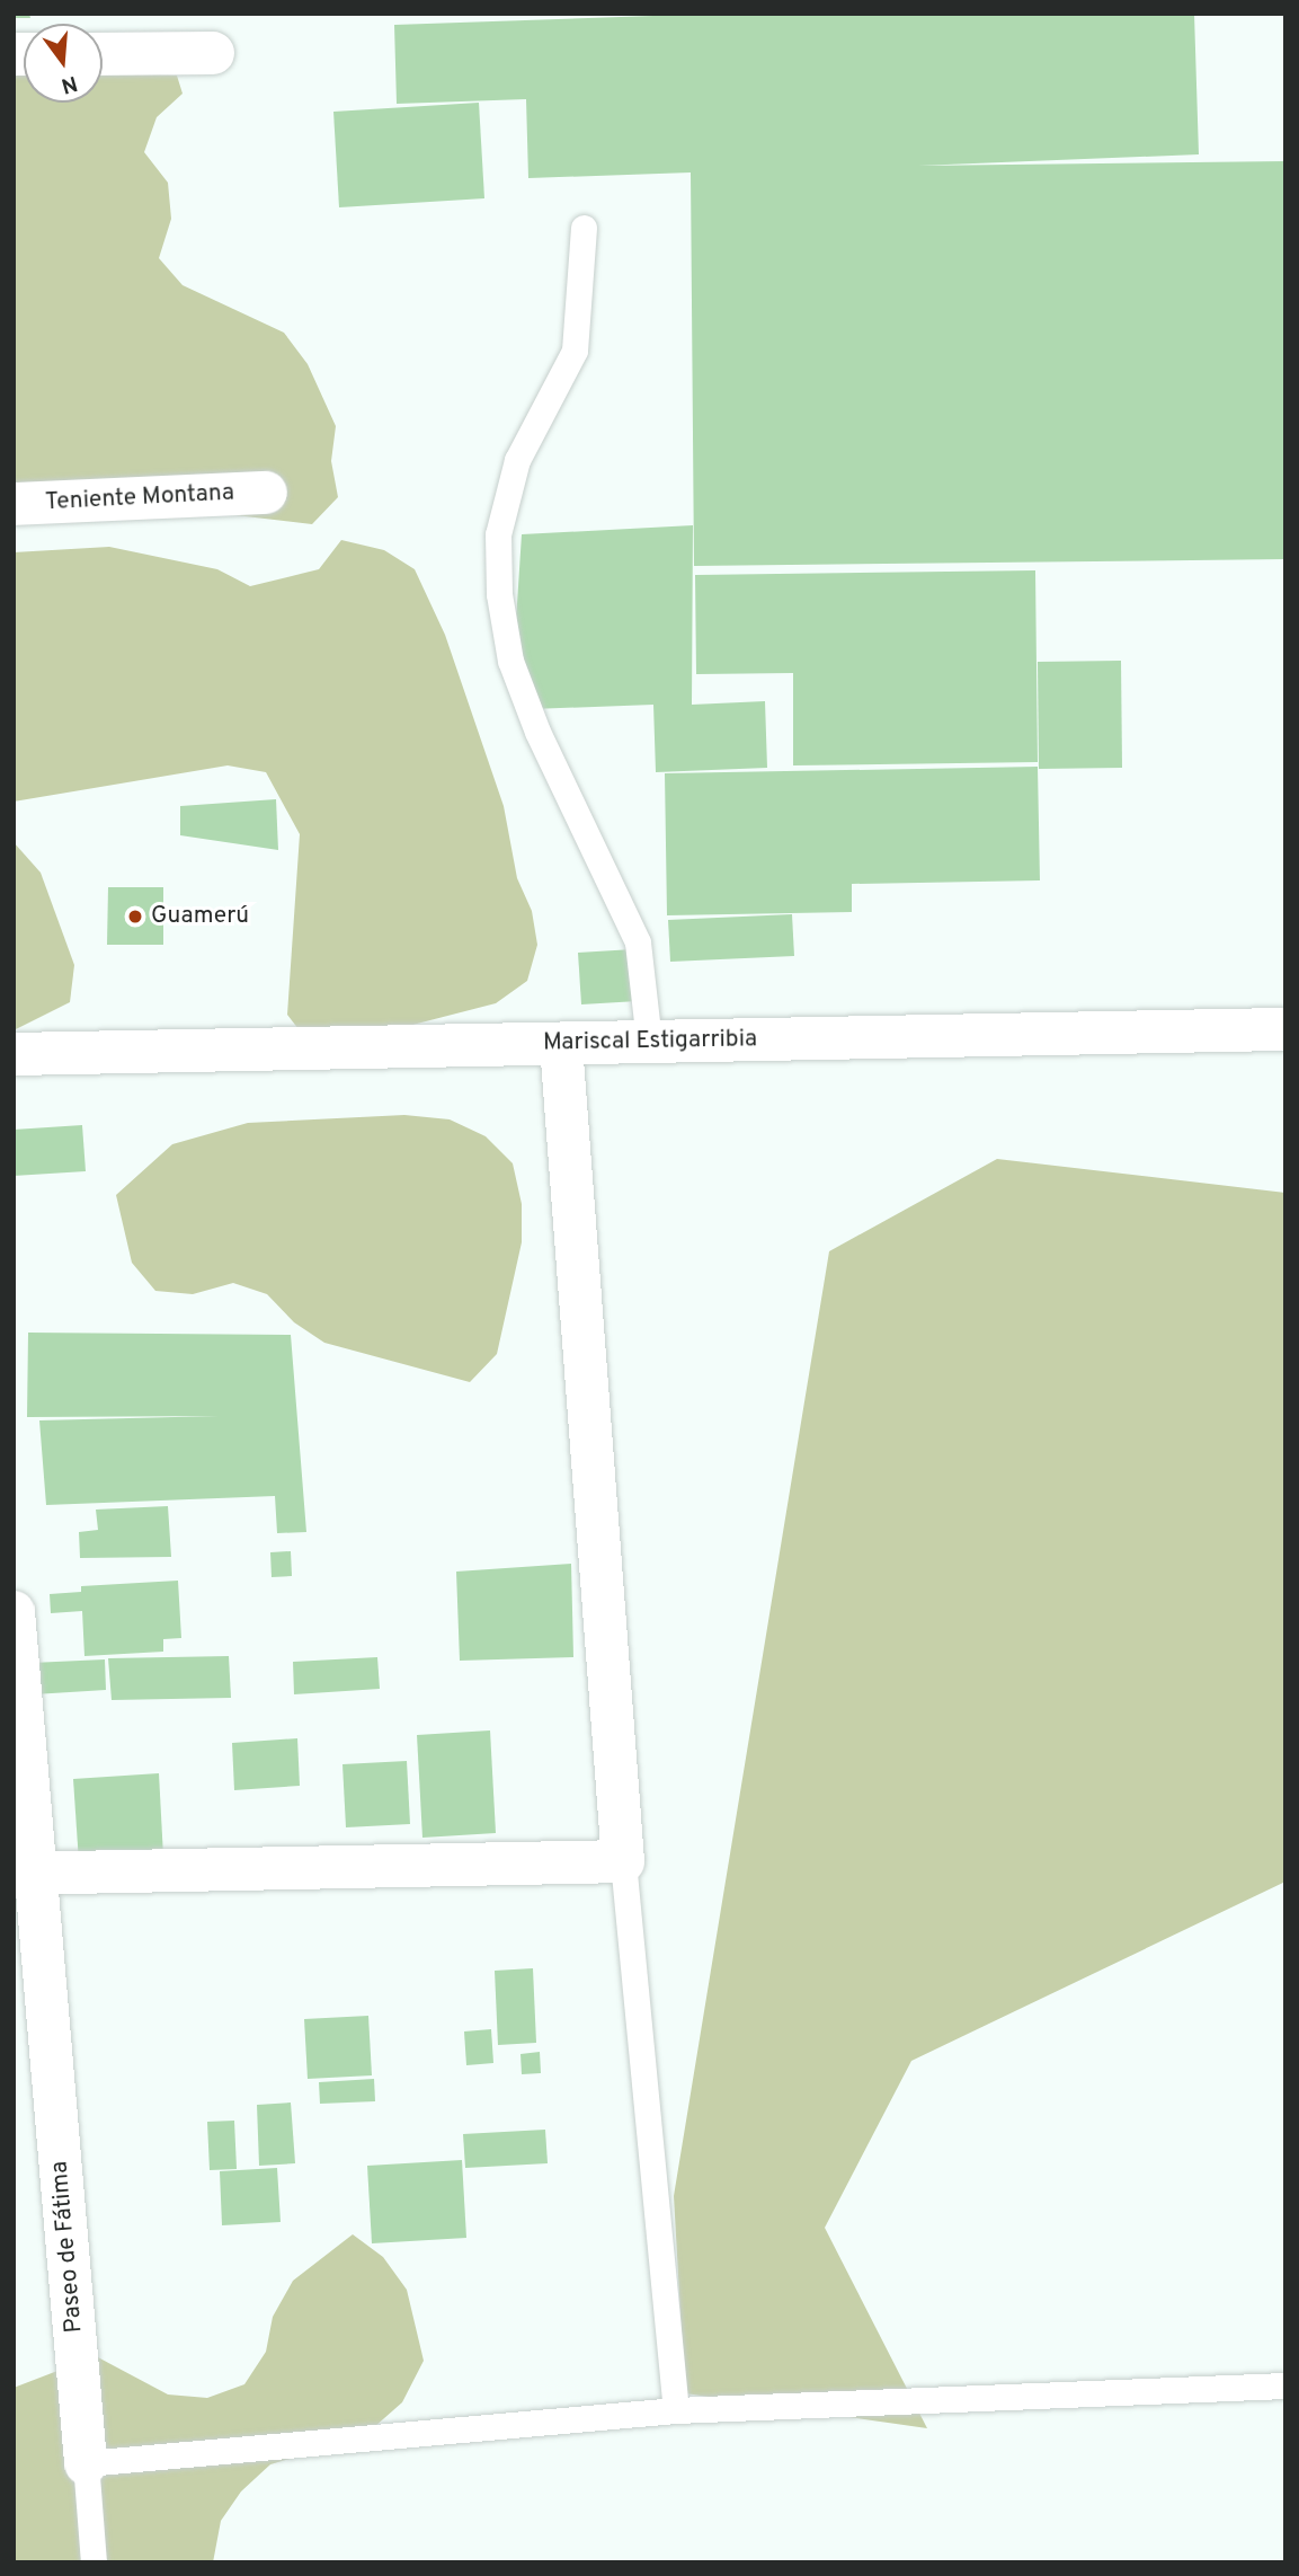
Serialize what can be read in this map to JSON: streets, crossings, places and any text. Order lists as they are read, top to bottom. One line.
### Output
{"streets":{"street":["Teniente Montana","Mariscal Estigarribia","Paseo de Fátima"]},"places":["Guamerú"],"north":"bottom"}
